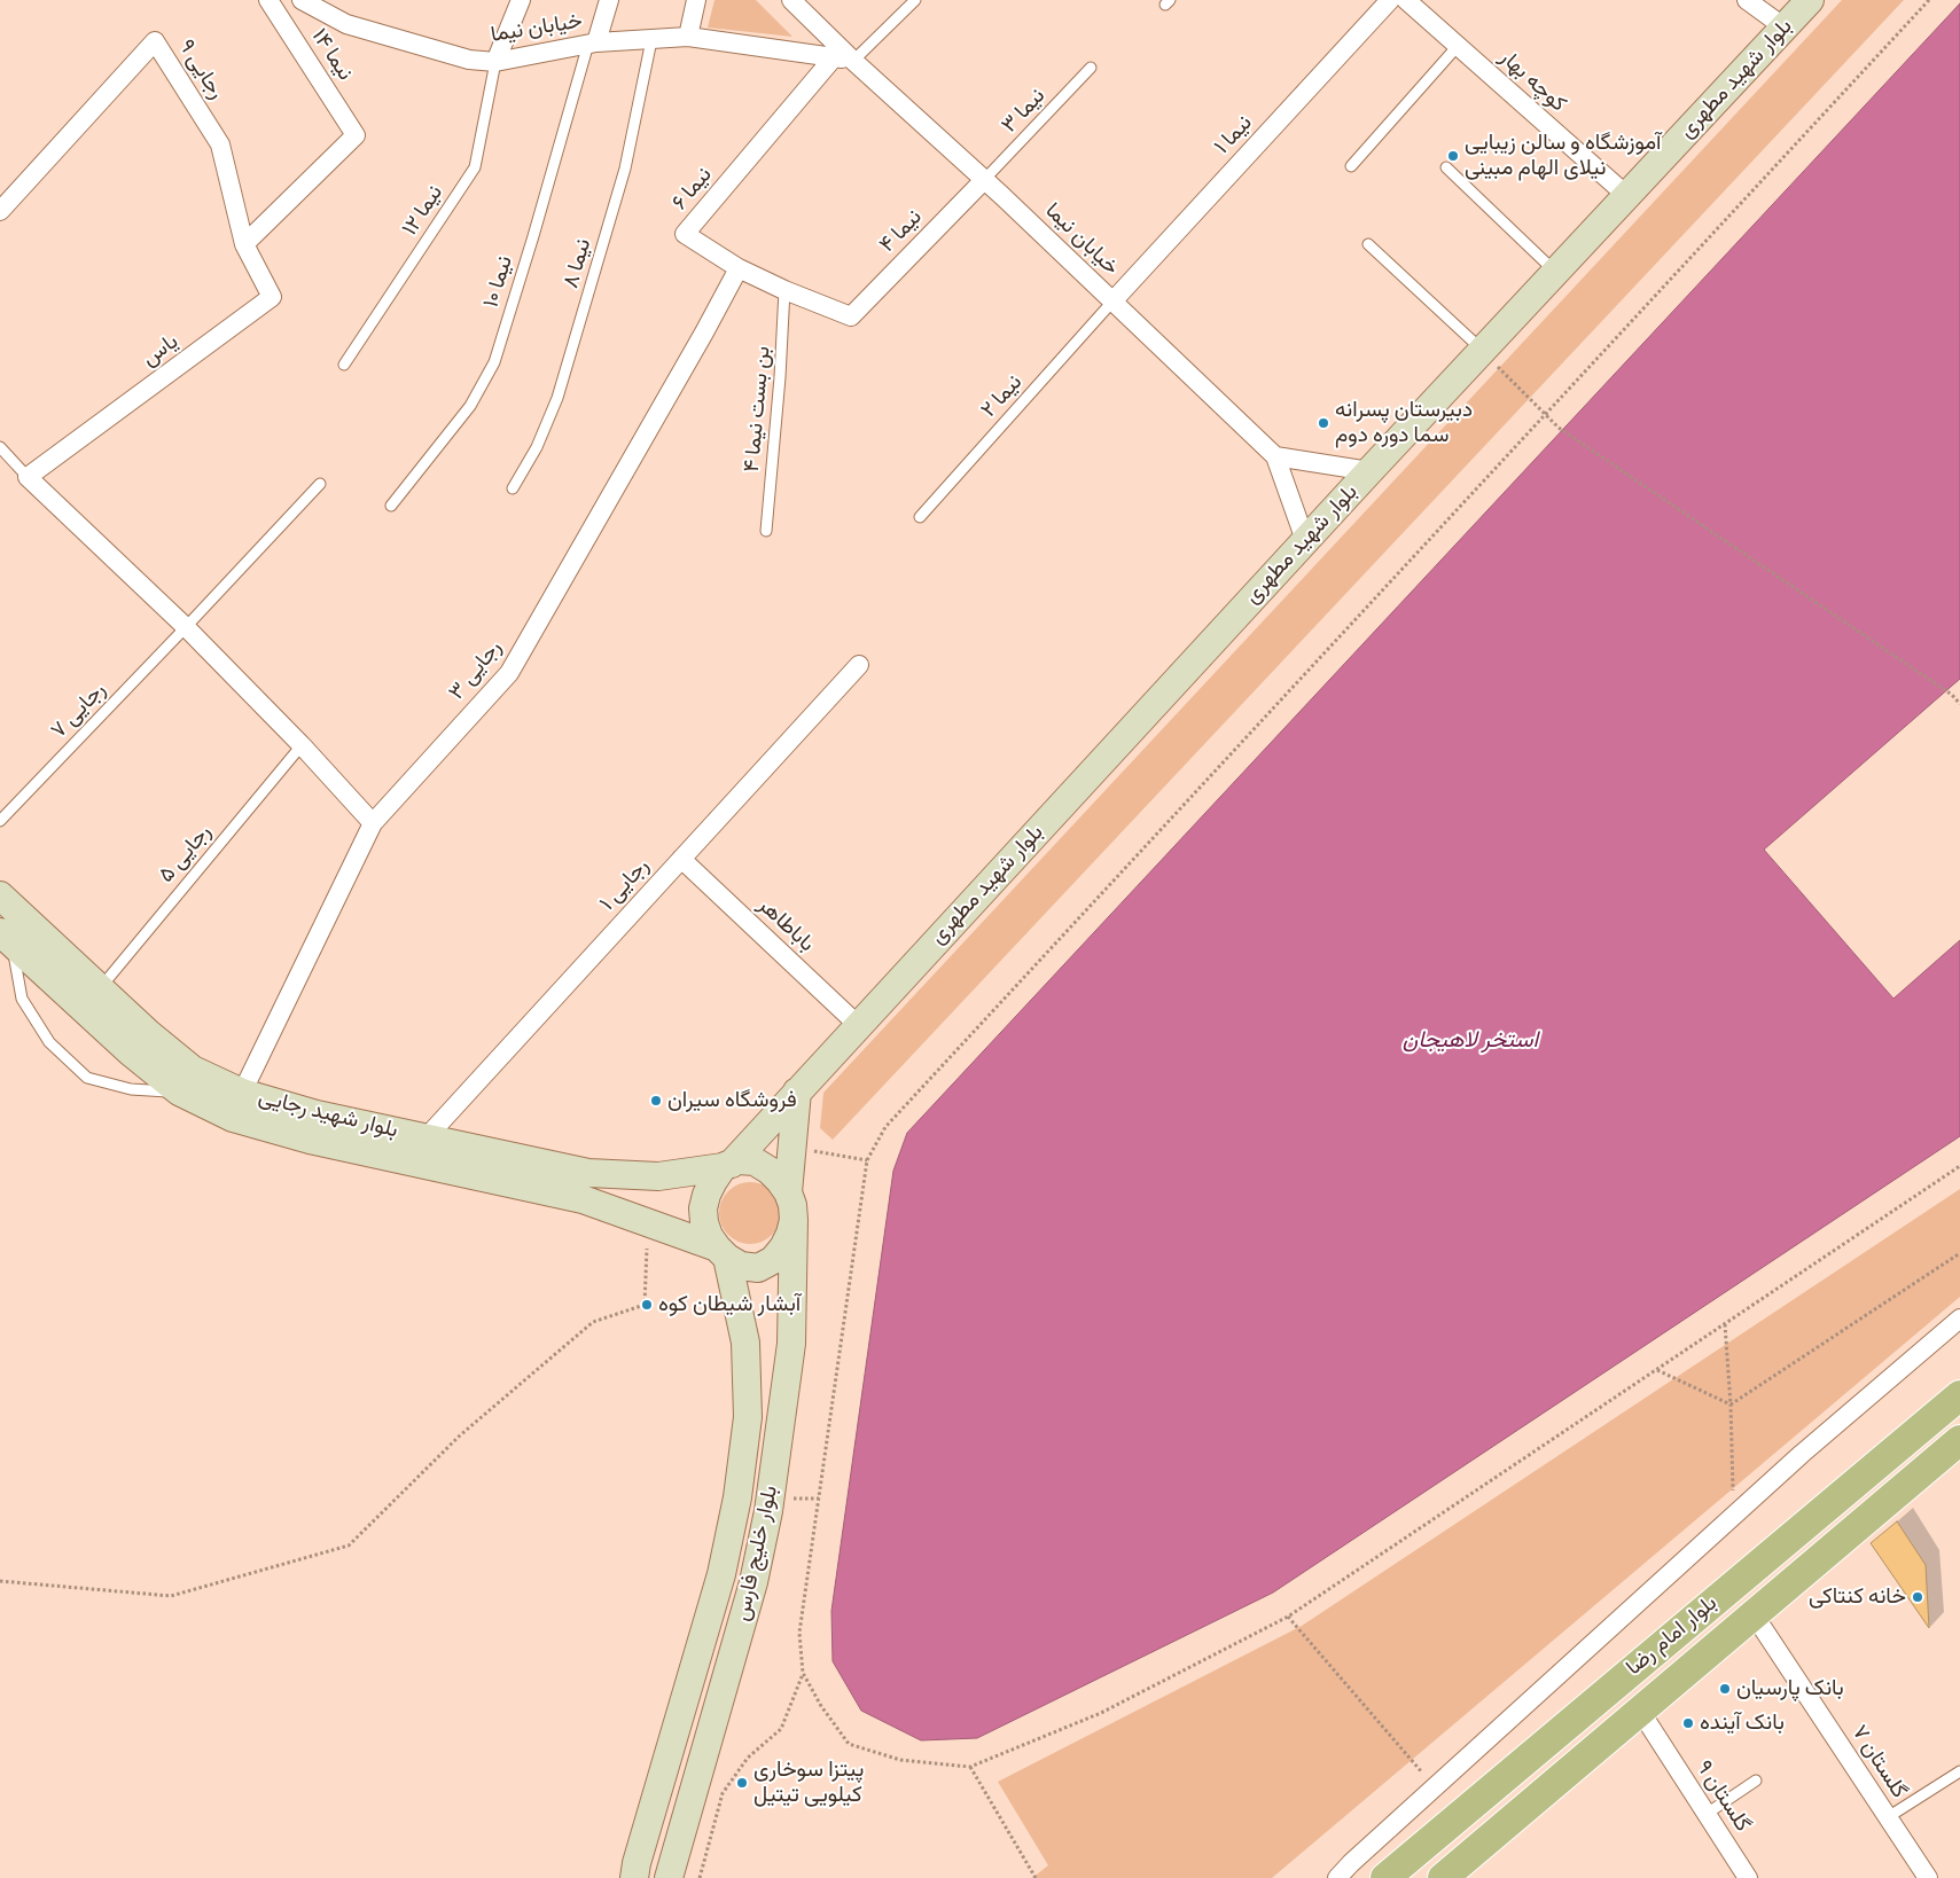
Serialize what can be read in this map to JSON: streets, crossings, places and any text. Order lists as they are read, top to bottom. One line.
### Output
{"streets":{"main road":["بلوار شهید مطهری","بلوار شهید رجایی","بلوار خلیج فارس","بلوار امام رضا"],"street":["خیابان نیما","نیما ۱۴","رجایی ۹","کوچه بهار","نیما ۱","نیما ۶","نیما ۴","یاس","رجایی ۳","رجایی ۱","باباطاهر","گلستان ۷","گلستان ۹"],"lane":["نیما ۳","نیما ۱۲","نیما ۸","نیما ۱۰","نیما ۲","بن بست نیما ۴","رجایی ۷","رجایی ۵"]},"crossings":[["خیابان نیما","بلوار شهید مطهری"],["خیابان نیما","نیما ۳"],["خیابان نیما","نیما ۱"],["خیابان نیما","نیما ۶"],["خیابان نیما","نیما ۱۲"],["خیابان نیما","نیما ۴"],["خیابان نیما","نیما ۸"],["خیابان نیما","نیما ۱۰"],["خیابان نیما","نیما ۲"],["نیما ۱۴","رجایی ۹"],["نیما ۱۴","یاس"],["رجایی ۹","یاس"],["بلوار شهید مطهری","کوچه بهار"],["بلوار شهید مطهری","باباطاهر"],["بلوار شهید مطهری","بلوار شهید رجایی"],["بلوار شهید مطهری","بلوار خلیج فارس"],["نیما ۳","نیما ۴"],["نیما ۱","نیما ۲"],["نیما ۶","نیما ۴"],["نیما ۶","بن بست نیما ۴"],["نیما ۶","رجایی ۳"],["رجایی ۳","بلوار شهید رجایی"],["رجایی ۵","بلوار شهید رجایی"],["رجایی ۱","باباطاهر"],["رجایی ۱","بلوار شهید رجایی"],["بلوار شهید رجایی","بلوار خلیج فارس"],["بلوار امام رضا","گلستان ۷"],["بلوار امام رضا","گلستان ۹"]],"water":["استخر لاهیجان"],"places":["آموزشگاه و سالن زیبایی نیلای الهام مبینی","دبیرستان پسرانه سما دوره دوم","فروشگاه سیران","آبشار شیطان کوه","خانه کنتاکی","بانک پارسیان","بانک آینده","پیتزا سوخاری کیلویی تیتیل"]}
